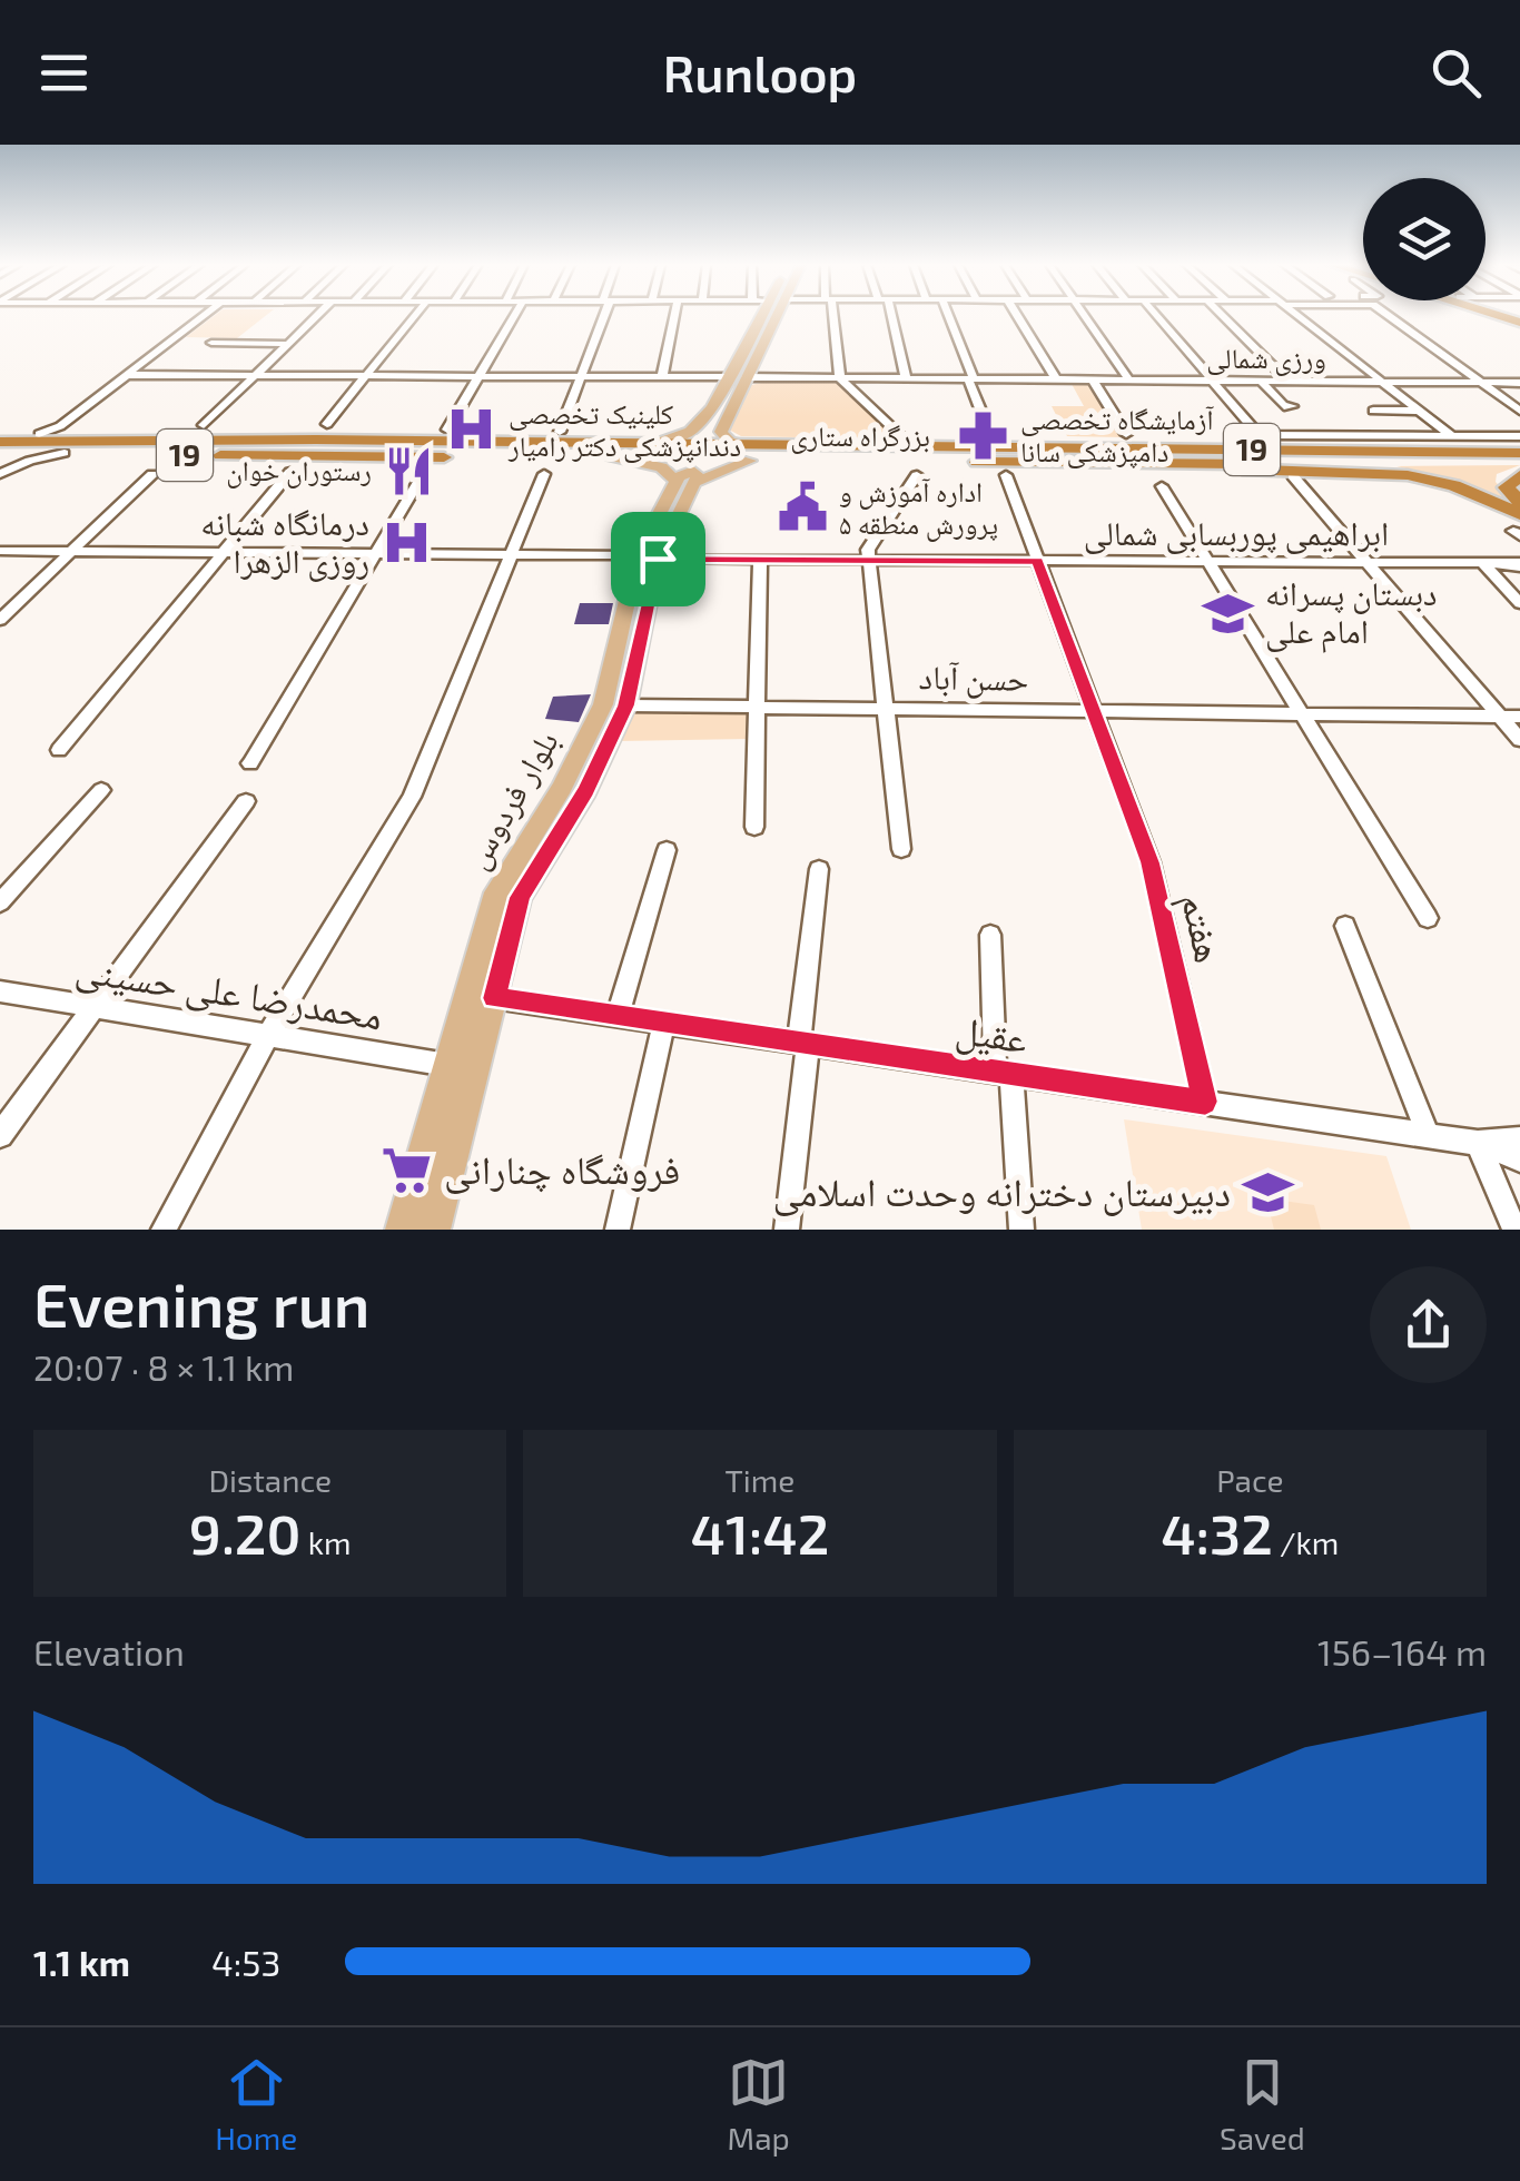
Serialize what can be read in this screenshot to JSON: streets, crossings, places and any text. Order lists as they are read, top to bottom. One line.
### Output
{"streets":{"highway":["بزرگراه ستاری","19"],"main road":["بلوار فردوس"],"street":["ورزی شمالی","ابراهیمی پوربسابی شمالی","حسن آباد","هفتم","محمدرضا علی حسینی","عقیل"]},"crossings":[["ابراهیمی پوربسابی شمالی","بلوار فردوس"],["ابراهیمی پوربسابی شمالی","هفتم"],["حسن آباد","بلوار فردوس"],["حسن آباد","هفتم"],["بلوار فردوس","محمدرضا علی حسینی"],["بلوار فردوس","عقیل"],["هفتم","عقیل"]],"places":{"hospital":["کلینیک تخصصی دندانپزشکی دکتر رامیار","درمانگاه شبانه روزی الزهرا"],"pharmacy":["آزمایشگاه تخصصی دامپزشکی سانا"],"restaurant":["رستوران خوان"],"public building":["اداره آموزش و پرورش منطقه ۵"],"school or university":["دبستان پسرانه امام علی","دبیرستان دخترانه وحدت اسلامی"],"supermarket":["فروشگاه چنارانی"]},"page":{"header":"Runloop","heading":["Evening run","20:07 · 8 × 1.1 km"],"stats":[["Distance","9.20 km"],["Time","41:42"],["Pace","4:32 /km"]],"chart":["Elevation","156–164 m"],"list":[{"name":"1.1 km","note":"4:53"}],"tabs":["Home","Map","Saved"]}}
